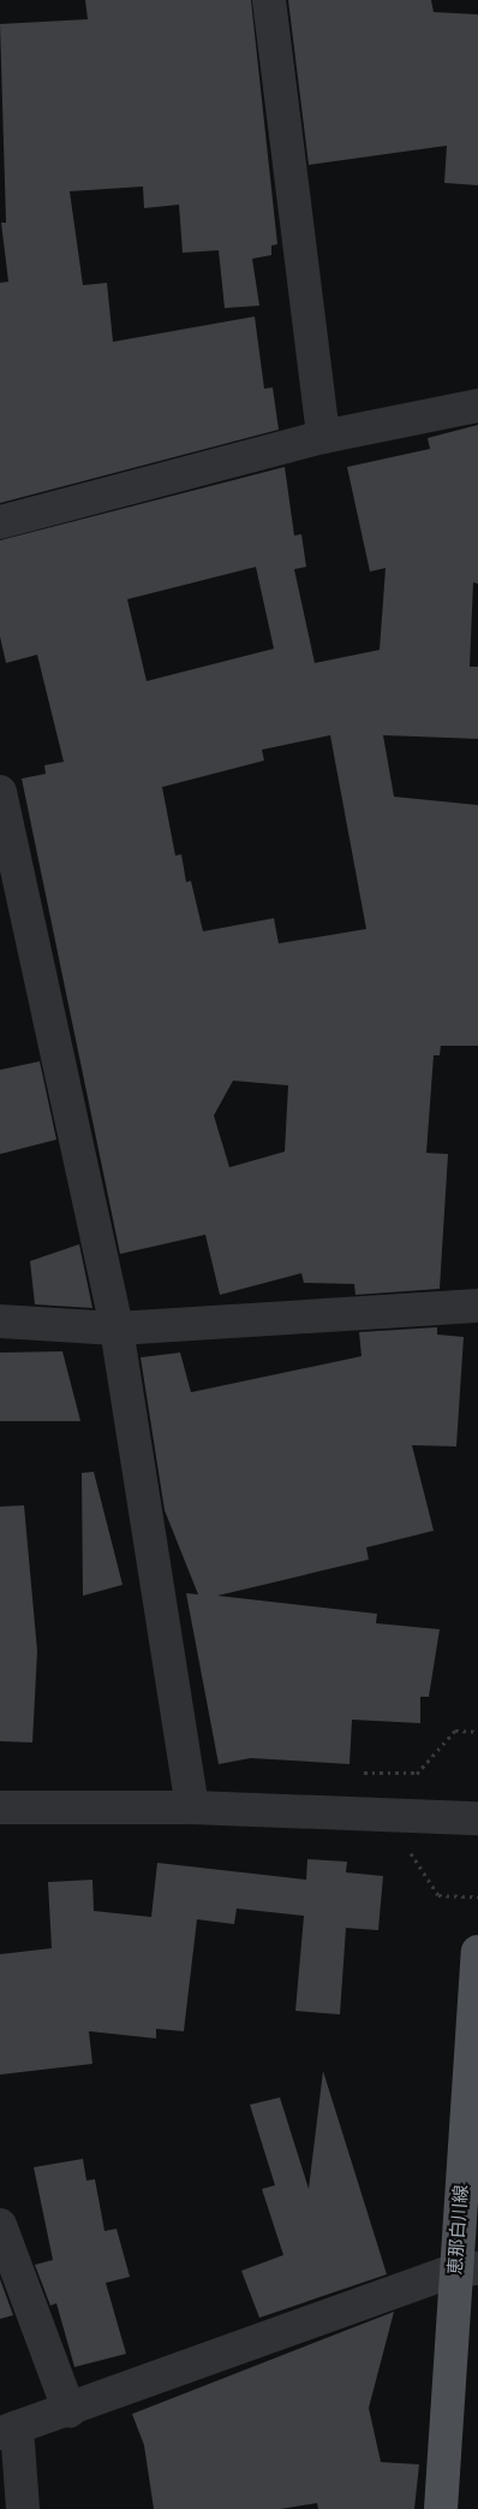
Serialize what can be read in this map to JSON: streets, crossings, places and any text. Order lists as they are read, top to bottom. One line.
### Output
{"streets":{"main road":["恵那白川線"]}}
